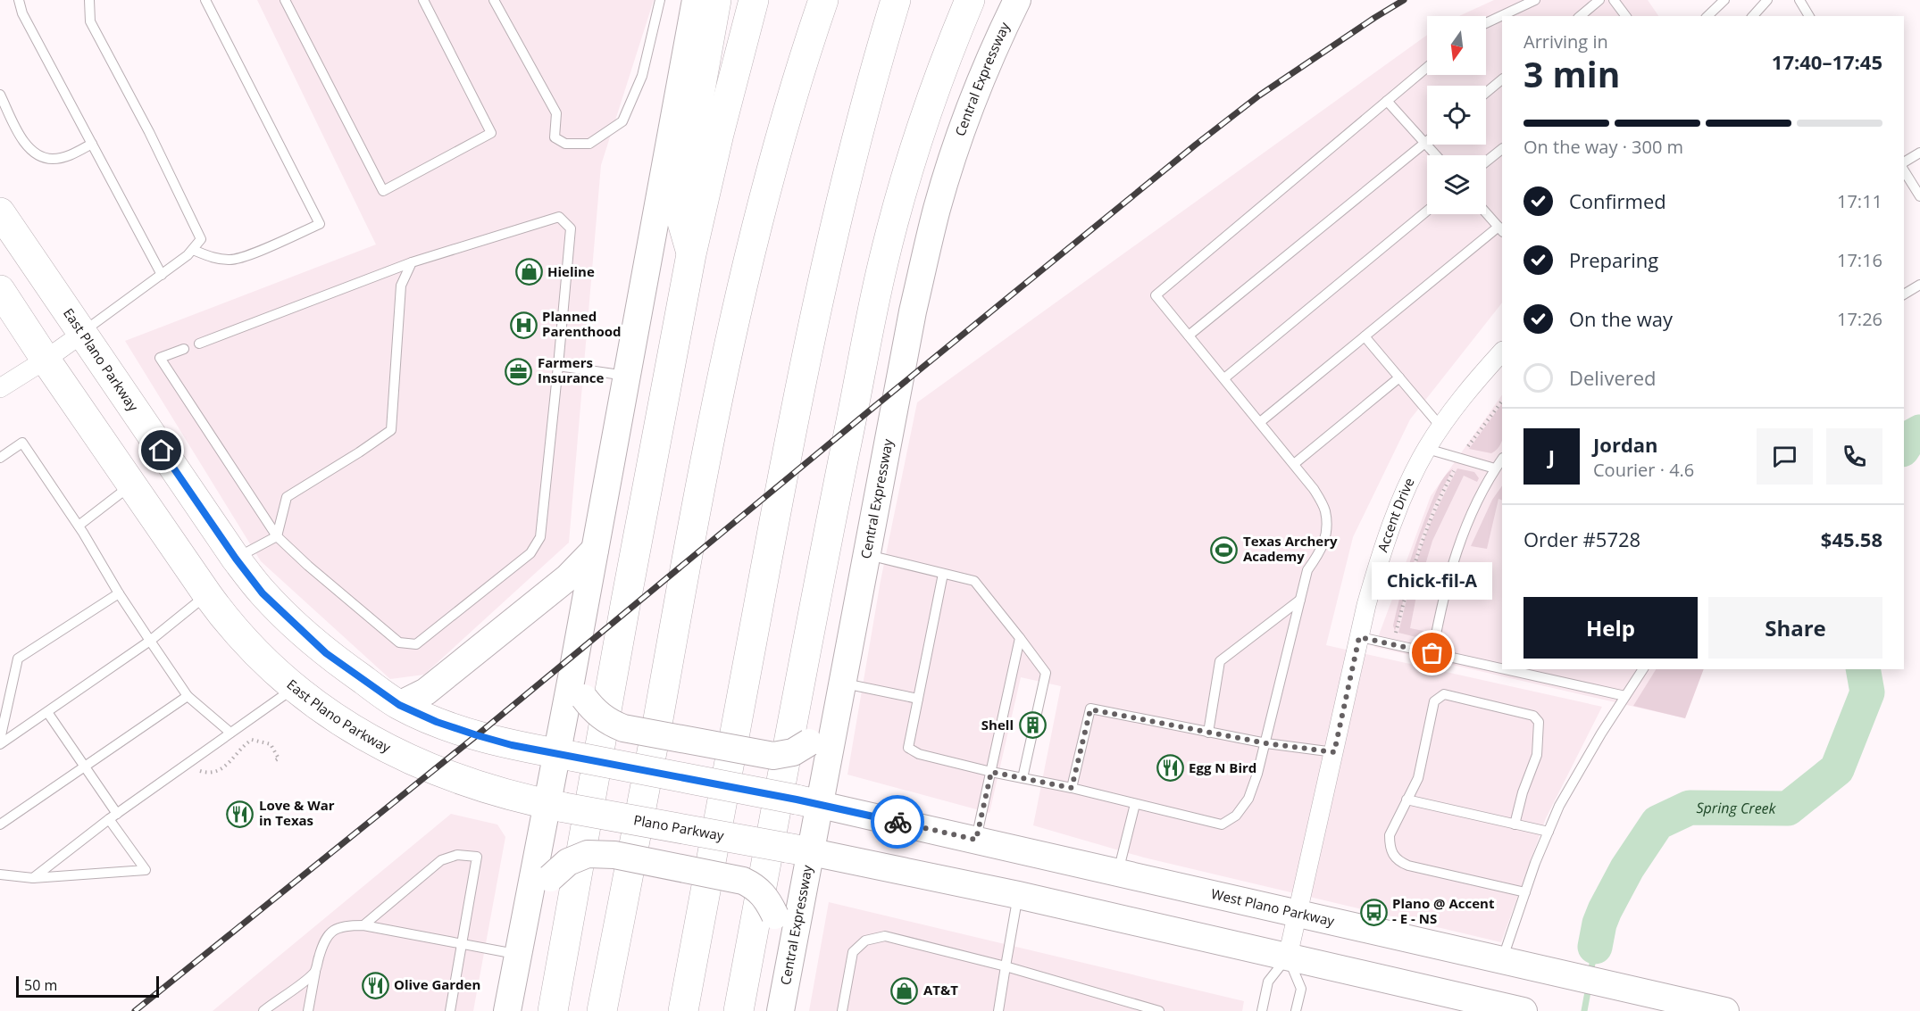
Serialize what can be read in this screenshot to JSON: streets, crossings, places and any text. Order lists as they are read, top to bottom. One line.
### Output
{"streets":{"main road":["Central Expressway","East Plano Parkway","Plano Parkway","West Plano Parkway"],"street":["Accent Drive"]},"crossings":[["Central Expressway","Plano Parkway"],["Central Expressway","West Plano Parkway"],["East Plano Parkway","Plano Parkway"],["Accent Drive","West Plano Parkway"]],"water":["Spring Creek"],"places":{"shop":["Hieline","AT&T"],"hospital":["Planned Parenthood"],"office":["Farmers Insurance"],"sports":["Texas Archery Academy"],"other":["Chick-fil-A"],"building":["Shell"],"restaurant":["Egg N Bird","Love & War in Texas","Olive Garden"],"bus stop":["Plano @ Accent - E - NS"]},"scale_bar":"50 m","north":"bottom","page":{"heading":["3 min","Arriving in","17:40–17:45"],"panel":["Jordan","Courier · 4.6","Order #5728","$45.58"],"bar":"On the way · 300 m","list":[["Confirmed","17:11"],["Preparing","17:16"],["On the way","17:26"],"Delivered"],"round":"J","bubble":"Chick-fil-A","buttons":["Help","Share"],"scale":"50 m"}}
